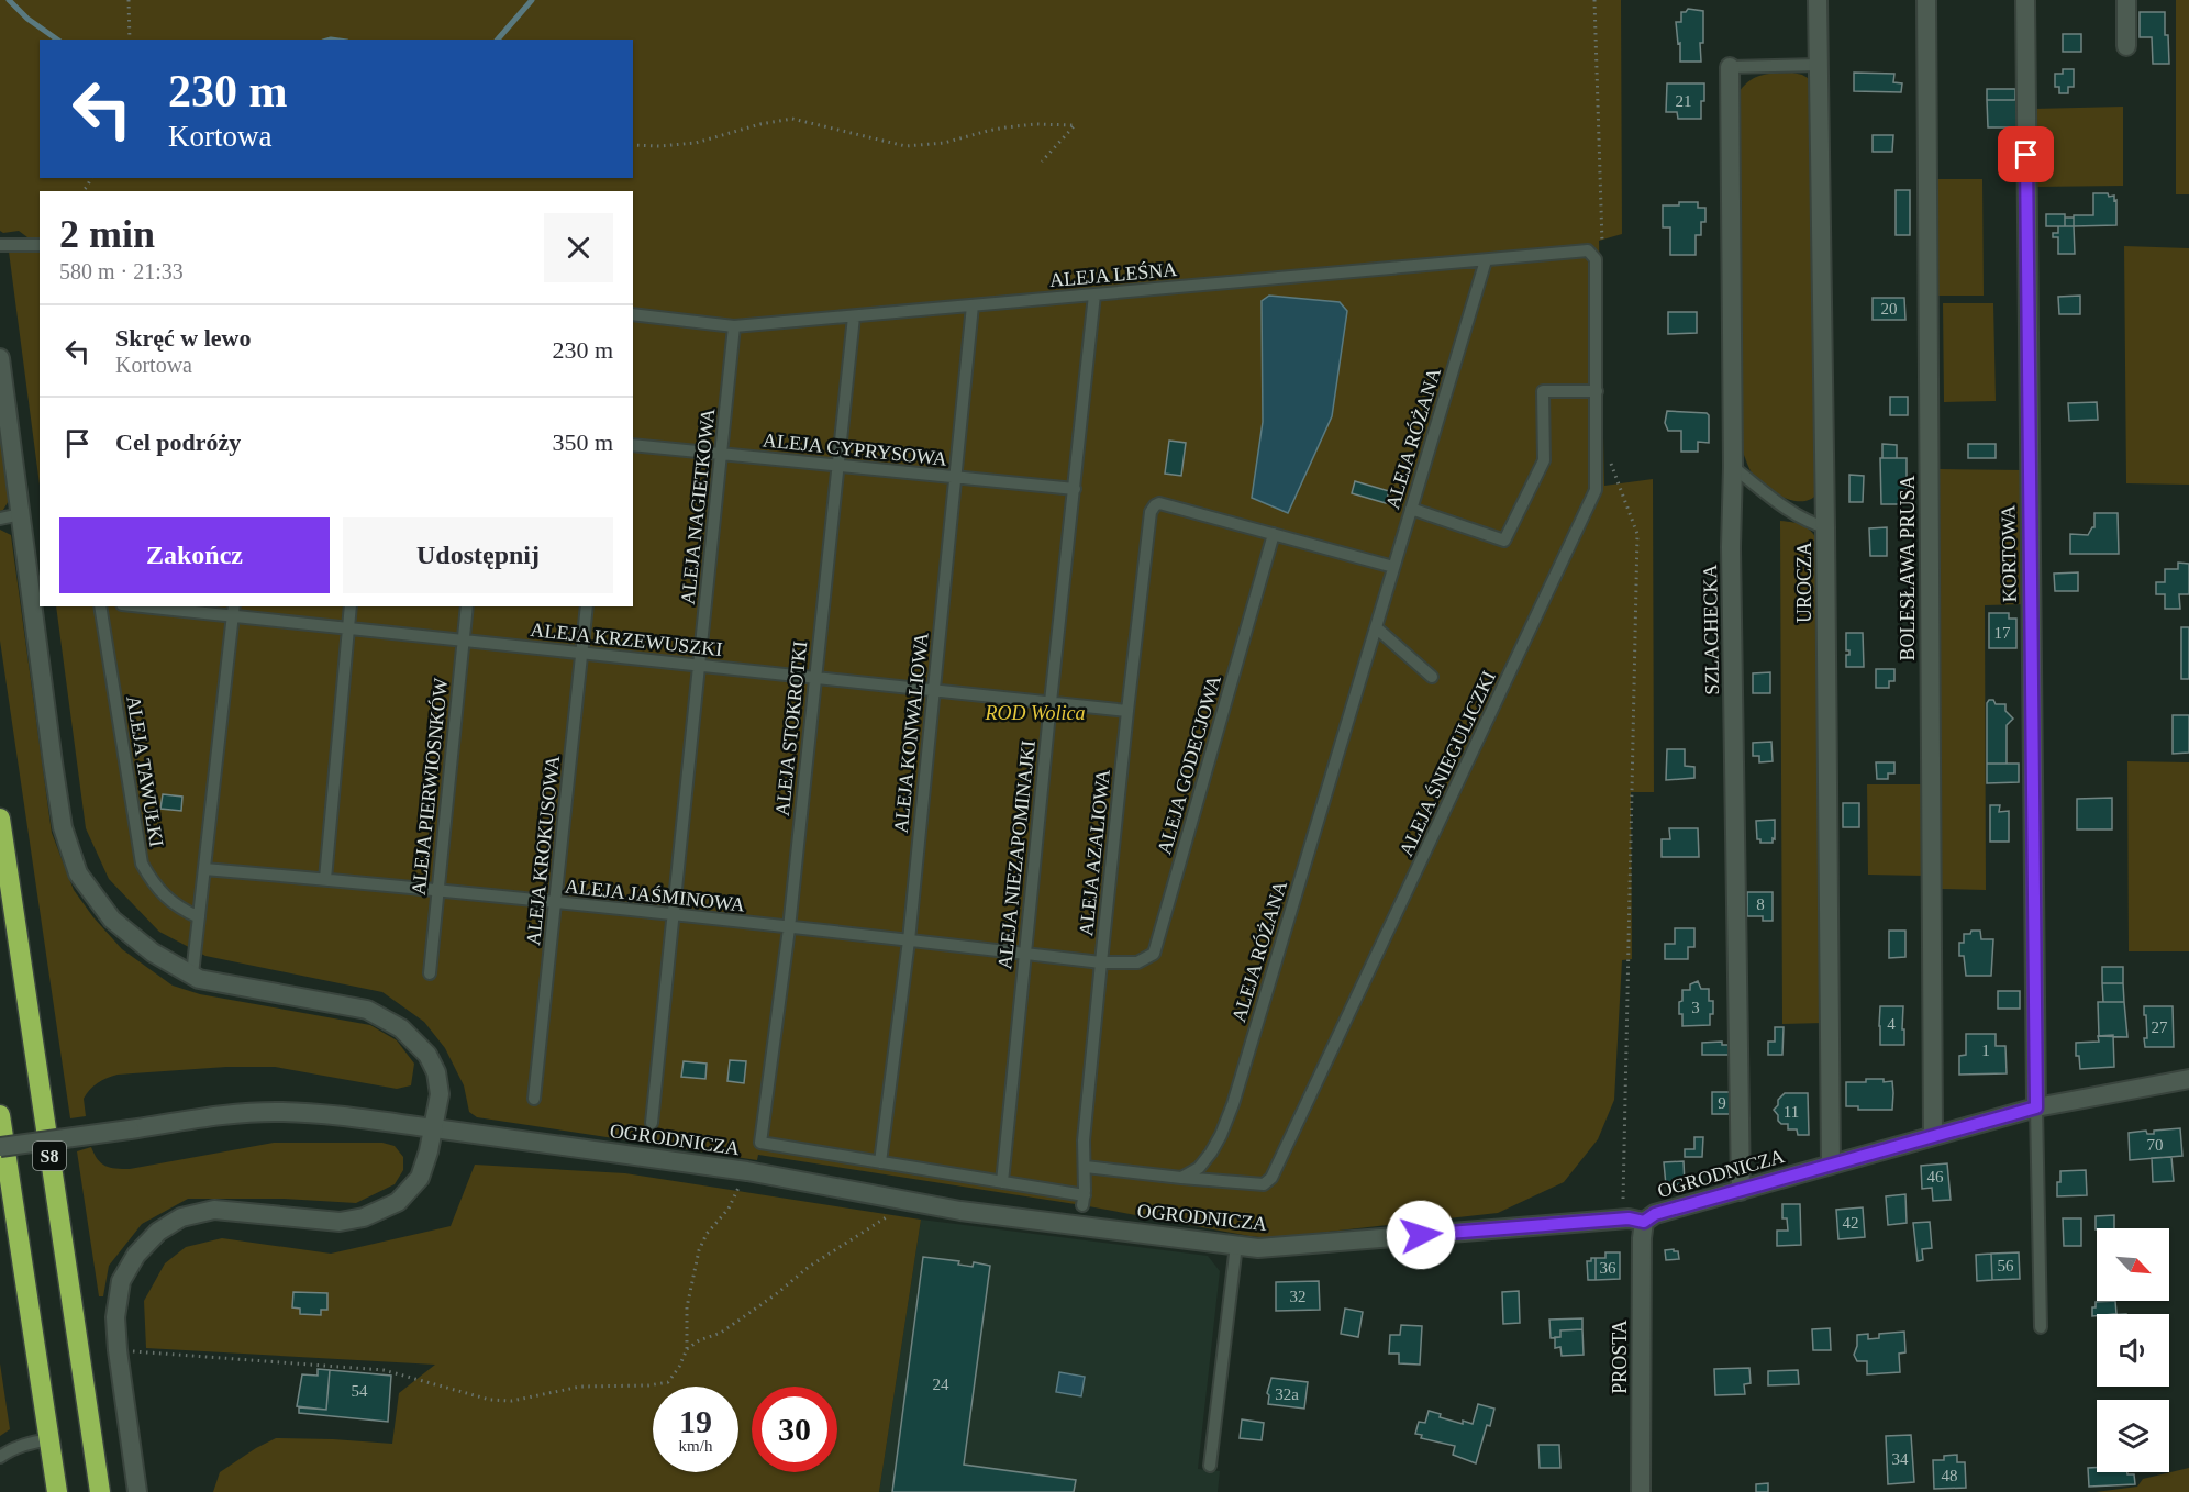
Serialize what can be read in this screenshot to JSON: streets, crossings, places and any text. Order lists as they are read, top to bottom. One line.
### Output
{"streets":{"highway":["S8"],"street":["KORTOWA","BOLESŁAWA PRUSA","UROCZA","SZLACHECKA","OGRODNICZA","PROSTA"],"lane":["ALEJA LEŚNA","ALEJA RÓŻANA","ALEJA CYPRYSOWA","ALEJA NAGIETKOWA","ALEJA KRZEWUSZKI","ALEJA STOKROTKI","ALEJA KONWALIOWA","ALEJA ŚNIEGULICZKI","ALEJA GODECJOWA","ALEJA TAWUŁKI","ALEJA PIERWIOSNKÓW","ALEJA KROKUSOWA","ALEJA AZALIOWA","ALEJA NIEZAPOMINAJKI","ALEJA JAŚMINOWA"]},"crossings":[["ALEJA LEŚNA","ALEJA RÓŻANA"],["ALEJA LEŚNA","ALEJA NAGIETKOWA"],["ALEJA LEŚNA","ALEJA STOKROTKI"],["ALEJA LEŚNA","ALEJA KONWALIOWA"],["ALEJA LEŚNA","ALEJA ŚNIEGULICZKI"],["ALEJA LEŚNA","ALEJA NIEZAPOMINAJKI"],["ALEJA RÓŻANA","ALEJA ŚNIEGULICZKI"],["ALEJA CYPRYSOWA","ALEJA NAGIETKOWA"],["ALEJA CYPRYSOWA","ALEJA STOKROTKI"],["ALEJA CYPRYSOWA","ALEJA KONWALIOWA"],["ALEJA CYPRYSOWA","ALEJA NIEZAPOMINAJKI"],["ALEJA NAGIETKOWA","ALEJA KRZEWUSZKI"],["ALEJA NAGIETKOWA","ALEJA JAŚMINOWA"],["KORTOWA","OGRODNICZA"],["BOLESŁAWA PRUSA","OGRODNICZA"],["UROCZA","OGRODNICZA"],["SZLACHECKA","OGRODNICZA"],["ALEJA KRZEWUSZKI","ALEJA STOKROTKI"],["ALEJA KRZEWUSZKI","ALEJA KONWALIOWA"],["ALEJA KRZEWUSZKI","ALEJA PIERWIOSNKÓW"],["ALEJA KRZEWUSZKI","ALEJA KROKUSOWA"],["ALEJA KRZEWUSZKI","ALEJA AZALIOWA"],["ALEJA KRZEWUSZKI","ALEJA NIEZAPOMINAJKI"],["ALEJA STOKROTKI","ALEJA KONWALIOWA"],["ALEJA STOKROTKI","ALEJA JAŚMINOWA"],["ALEJA KONWALIOWA","ALEJA JAŚMINOWA"],["ALEJA GODECJOWA","ALEJA AZALIOWA"],["ALEJA GODECJOWA","ALEJA JAŚMINOWA"],["ALEJA PIERWIOSNKÓW","ALEJA JAŚMINOWA"],["ALEJA KROKUSOWA","ALEJA JAŚMINOWA"],["ALEJA AZALIOWA","ALEJA NIEZAPOMINAJKI"],["ALEJA AZALIOWA","ALEJA JAŚMINOWA"],["ALEJA NIEZAPOMINAJKI","ALEJA JAŚMINOWA"],["OGRODNICZA","PROSTA"]],"parks":["ROD Wolica"],"house_numbers":["21","20","17","8","3","4","27","1","9","11","70","46","42","56","36","32","24","54","32a","34","48"],"north":"bottom right","page":{"turn":["230 m","Kortowa"],"heading":["2 min","580 m · 21:33"],"list":[{"name":"Skręć w lewo","note":"Kortowa","value":"230 m"},{"name":"Cel podróży","value":"350 m"}],"buttons":["Zakończ","Udostępnij"],"speed":"19 km/h","limit":"30"}}
